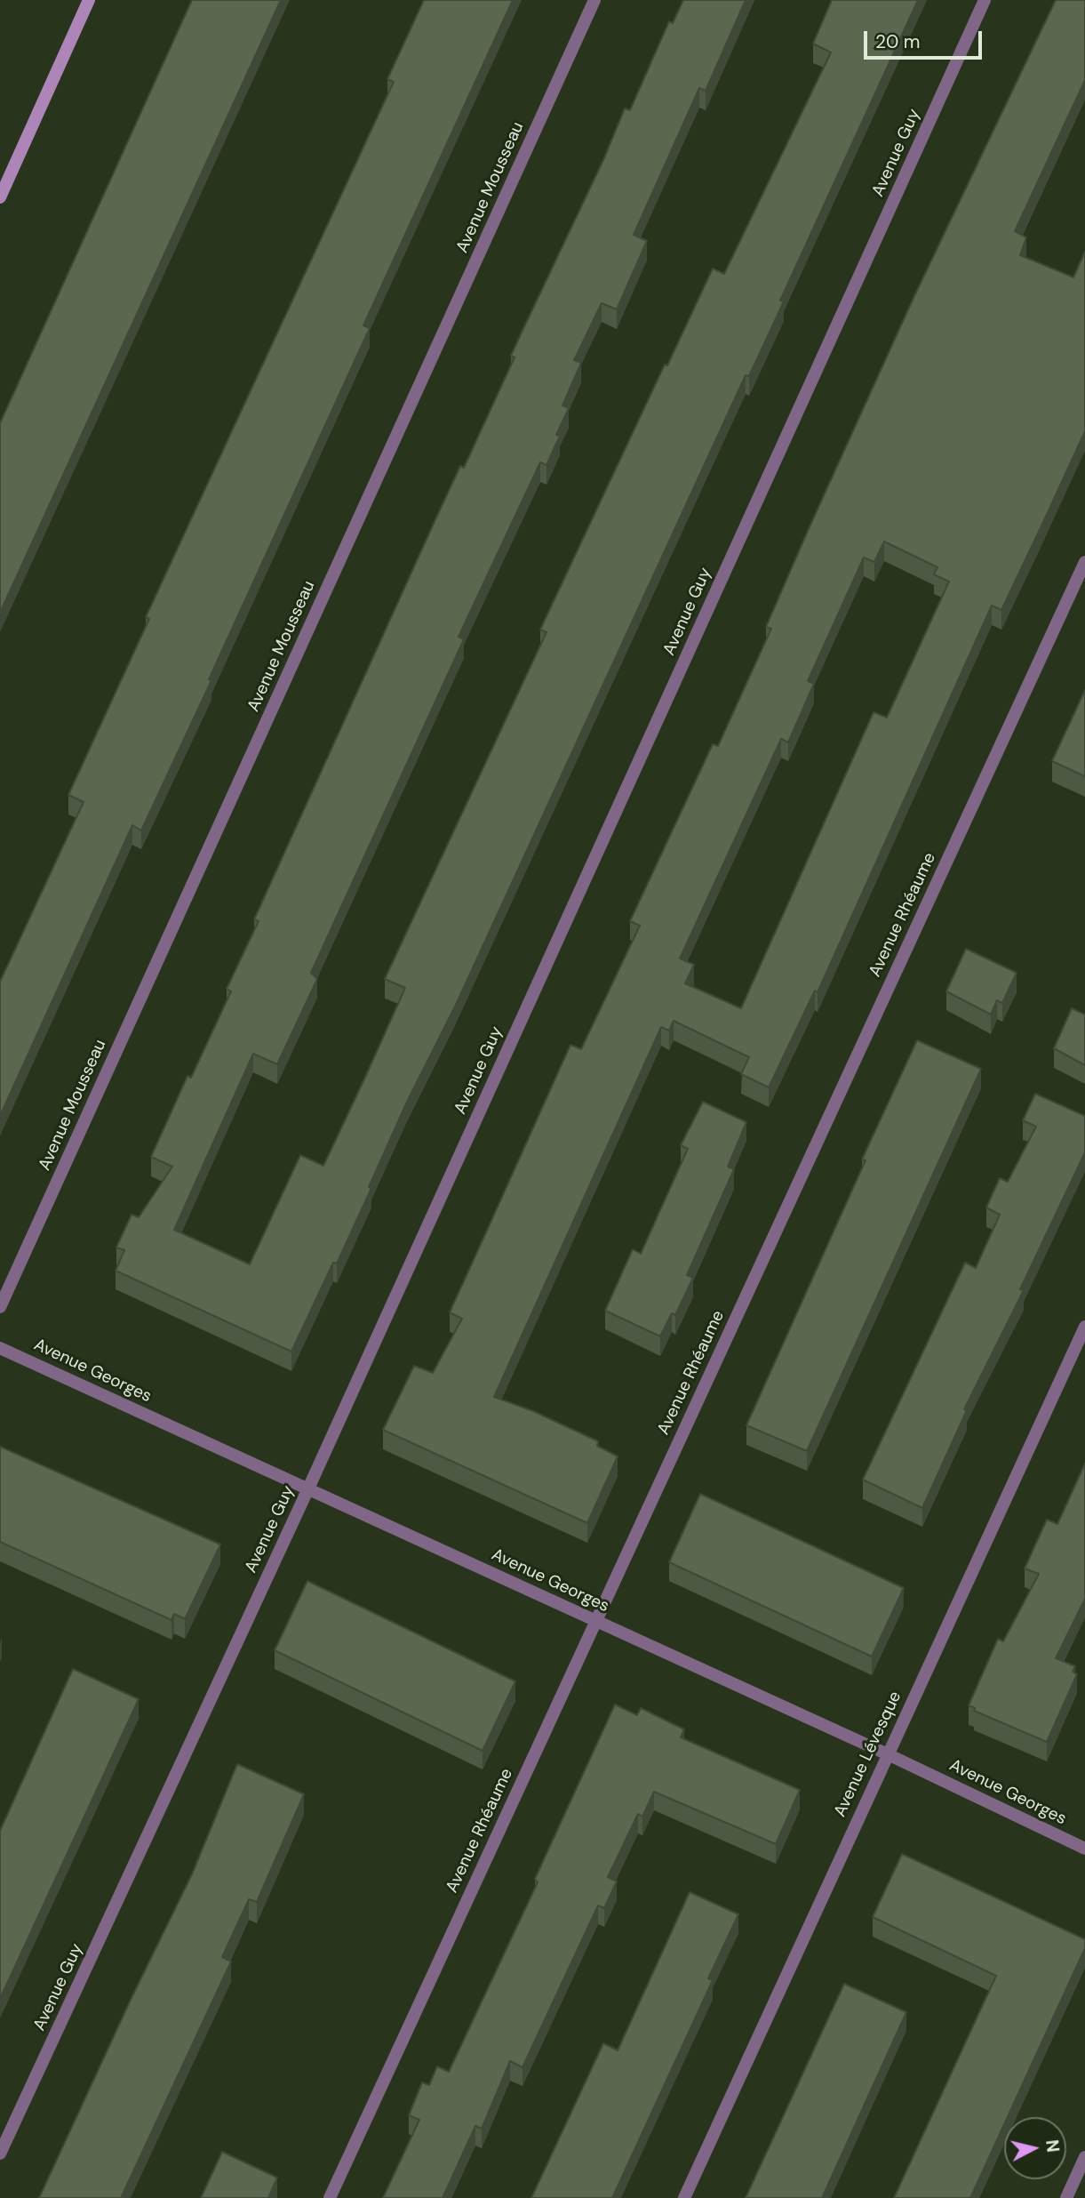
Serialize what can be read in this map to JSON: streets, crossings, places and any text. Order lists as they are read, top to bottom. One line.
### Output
{"streets":{"street":["Avenue Guy","Avenue Mousseau","Avenue Rhéaume","Avenue Georges","Avenue Lévesque"]},"crossings":[["Avenue Guy","Avenue Georges"],["Avenue Rhéaume","Avenue Georges"],["Avenue Georges","Avenue Lévesque"]],"scale_bar":"20 m","north":"right"}
